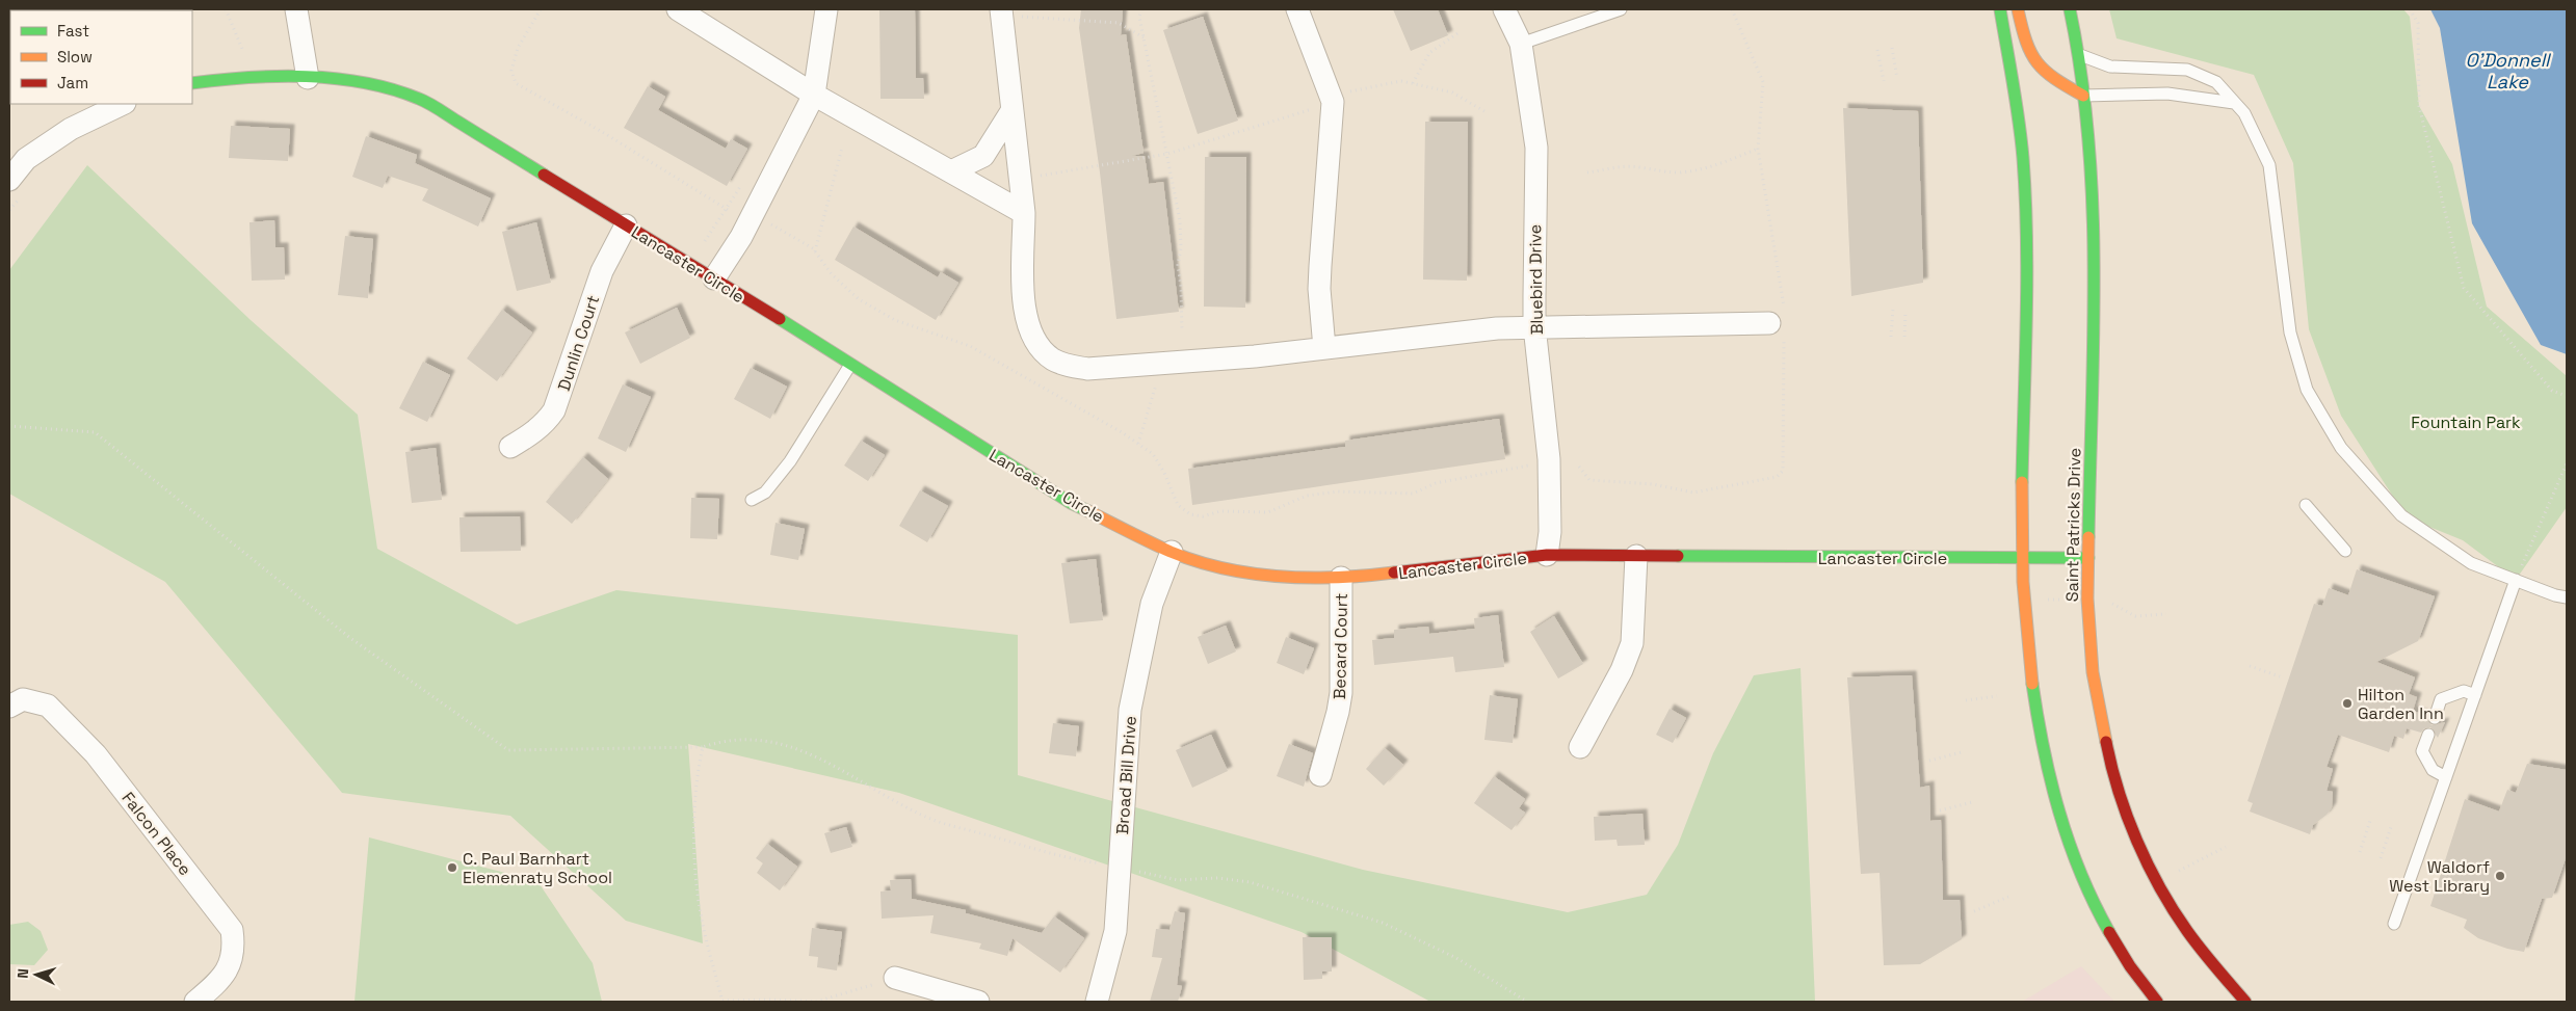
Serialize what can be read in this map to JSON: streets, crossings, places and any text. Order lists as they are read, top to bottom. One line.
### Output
{"streets":{"main road":["Lancaster Circle","Saint Patricks Drive"],"street":["Bluebird Drive","Dunlin Court","Becard Court","Broad Bill Drive","Falcon Place"]},"crossings":[["Lancaster Circle","Bluebird Drive"],["Lancaster Circle","Dunlin Court"],["Lancaster Circle","Saint Patricks Drive"],["Lancaster Circle","Becard Court"],["Lancaster Circle","Broad Bill Drive"]],"water":["O'Donnell Lake"],"parks":["Fountain Park"],"places":["Hilton Garden Inn","C. Paul Barnhart Elemenraty School","Waldorf West Library"],"legend":["Fast","Slow","Jam"],"north":"left"}
